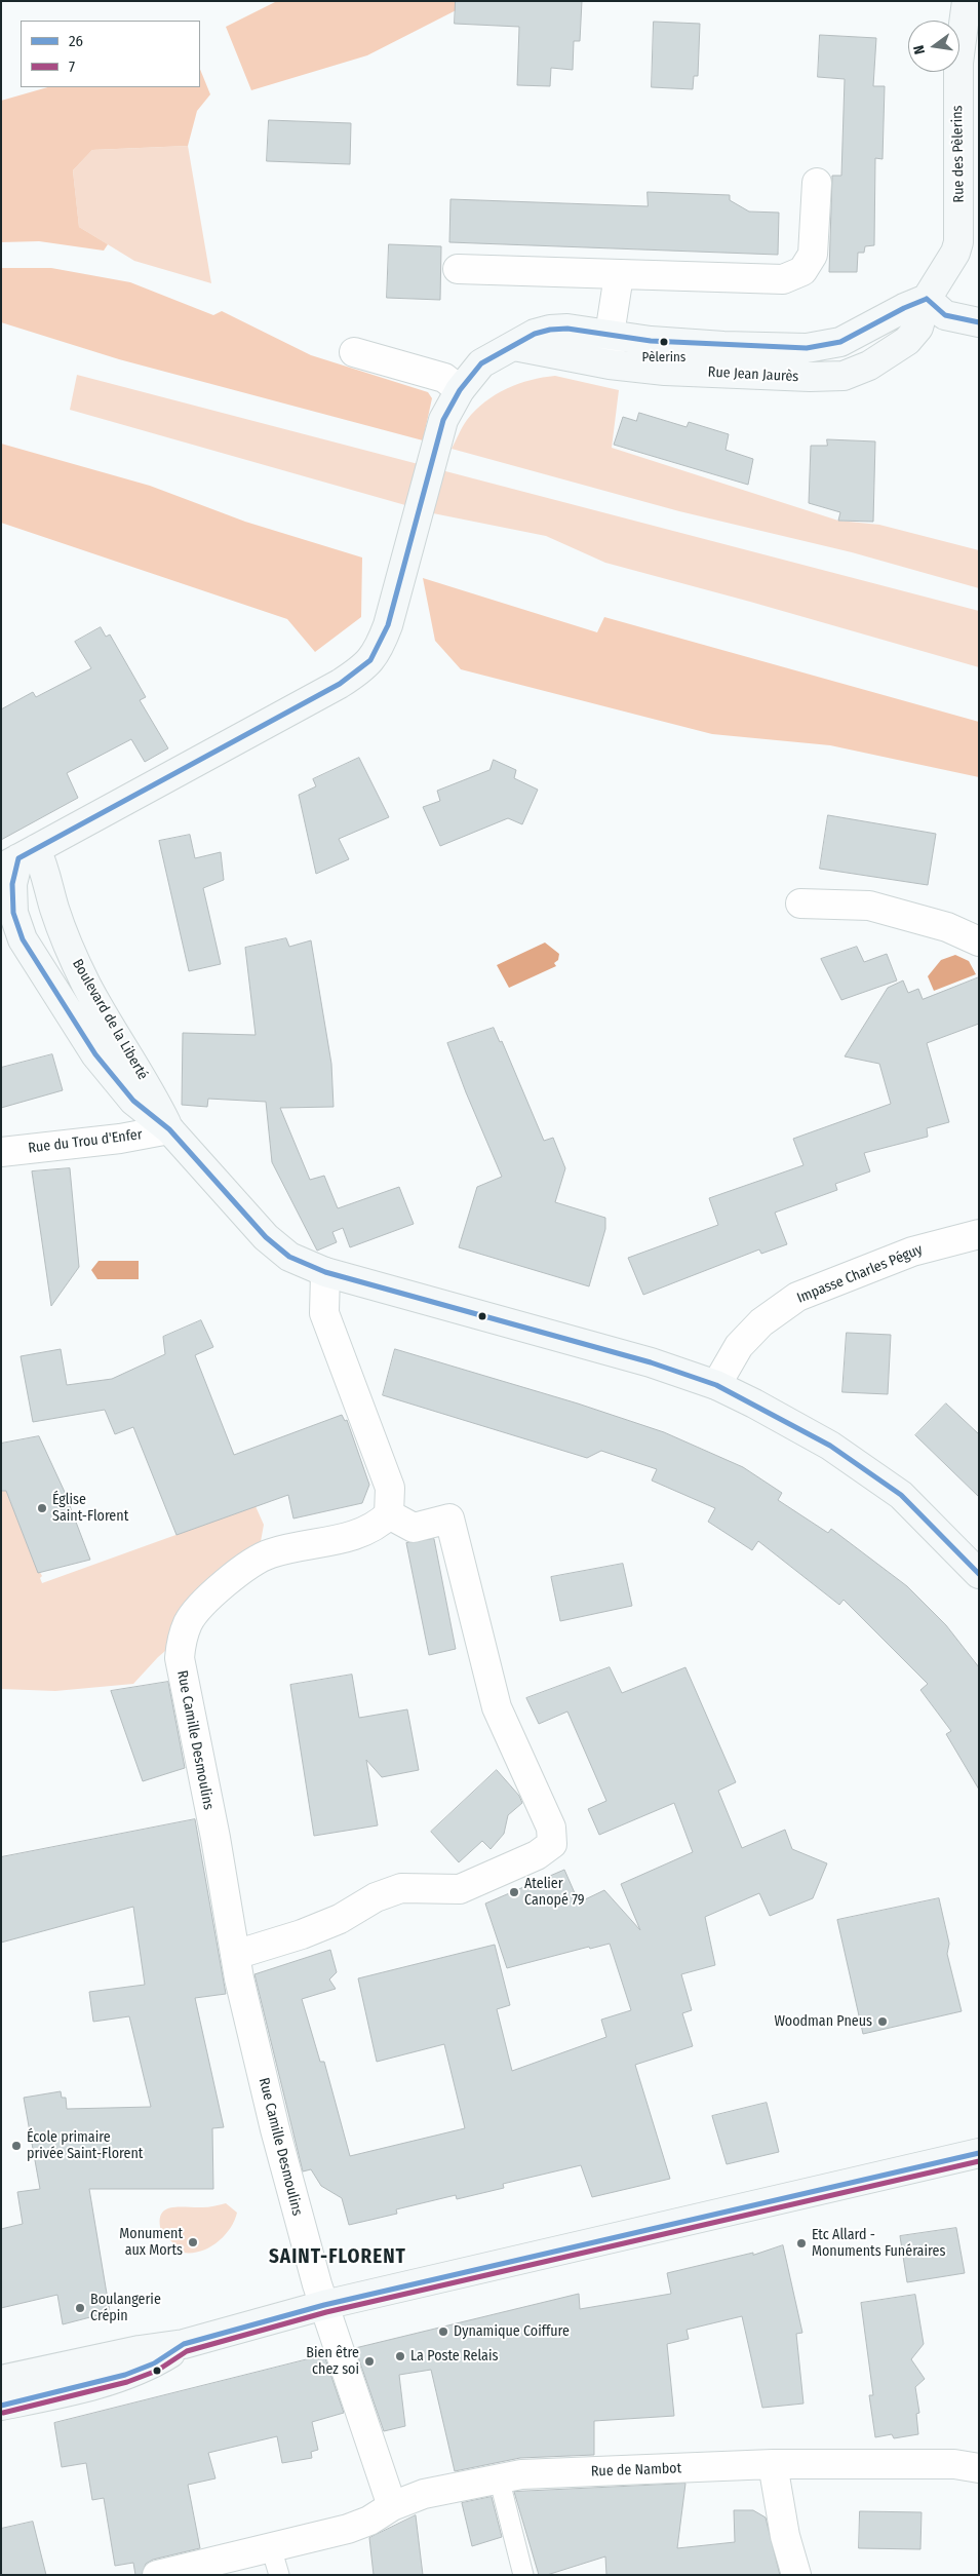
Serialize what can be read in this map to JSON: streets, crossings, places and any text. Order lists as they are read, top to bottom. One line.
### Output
{"streets":{"street":["Rue des Pèlerins","Rue Jean Jaurès","Boulevard de la Liberté","Rue du Trou d'Enfer","Impasse Charles Péguy","Rue Camille Desmoulins","Rue de Nambot"]},"crossings":[["Rue des Pèlerins","Rue Jean Jaurès"],["Rue Jean Jaurès","Boulevard de la Liberté"],["Boulevard de la Liberté","Rue du Trou d'Enfer"],["Boulevard de la Liberté","Impasse Charles Péguy"]],"districts":["SAINT-FLORENT"],"places":["Pèlerins","Église Saint-Florent","Atelier Canopé 79","Woodman Pneus","École primaire privée Saint-Florent","Monument aux Morts","Etc Allard - Monuments Funéraires","Boulangerie Crépin","Dynamique Coiffure","La Poste Relais","Bien être chez soi"],"lines":["transit line 26","transit line 7"],"legend":["26","7"],"north":"left"}
